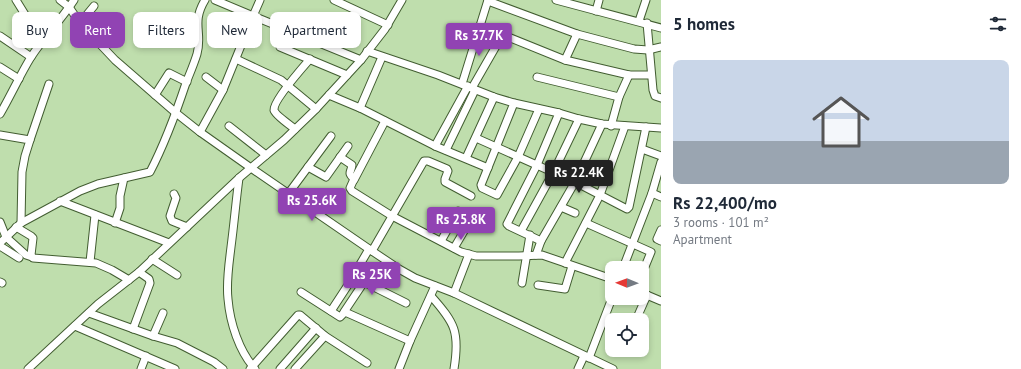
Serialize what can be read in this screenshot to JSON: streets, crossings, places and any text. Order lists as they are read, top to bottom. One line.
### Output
{"north":"left","page":{"heading":"5 homes","chip":["Buy","Rent","Filters","New","Apartment"],"price":["Rs 37.7K","Rs 22.4K","Rs 25.6K","Rs 25.8K","Rs 25K"],"list":[{"name":"Rs 22,400/mo","note":"3 rooms · 101 m² · Apartment"}]}}
